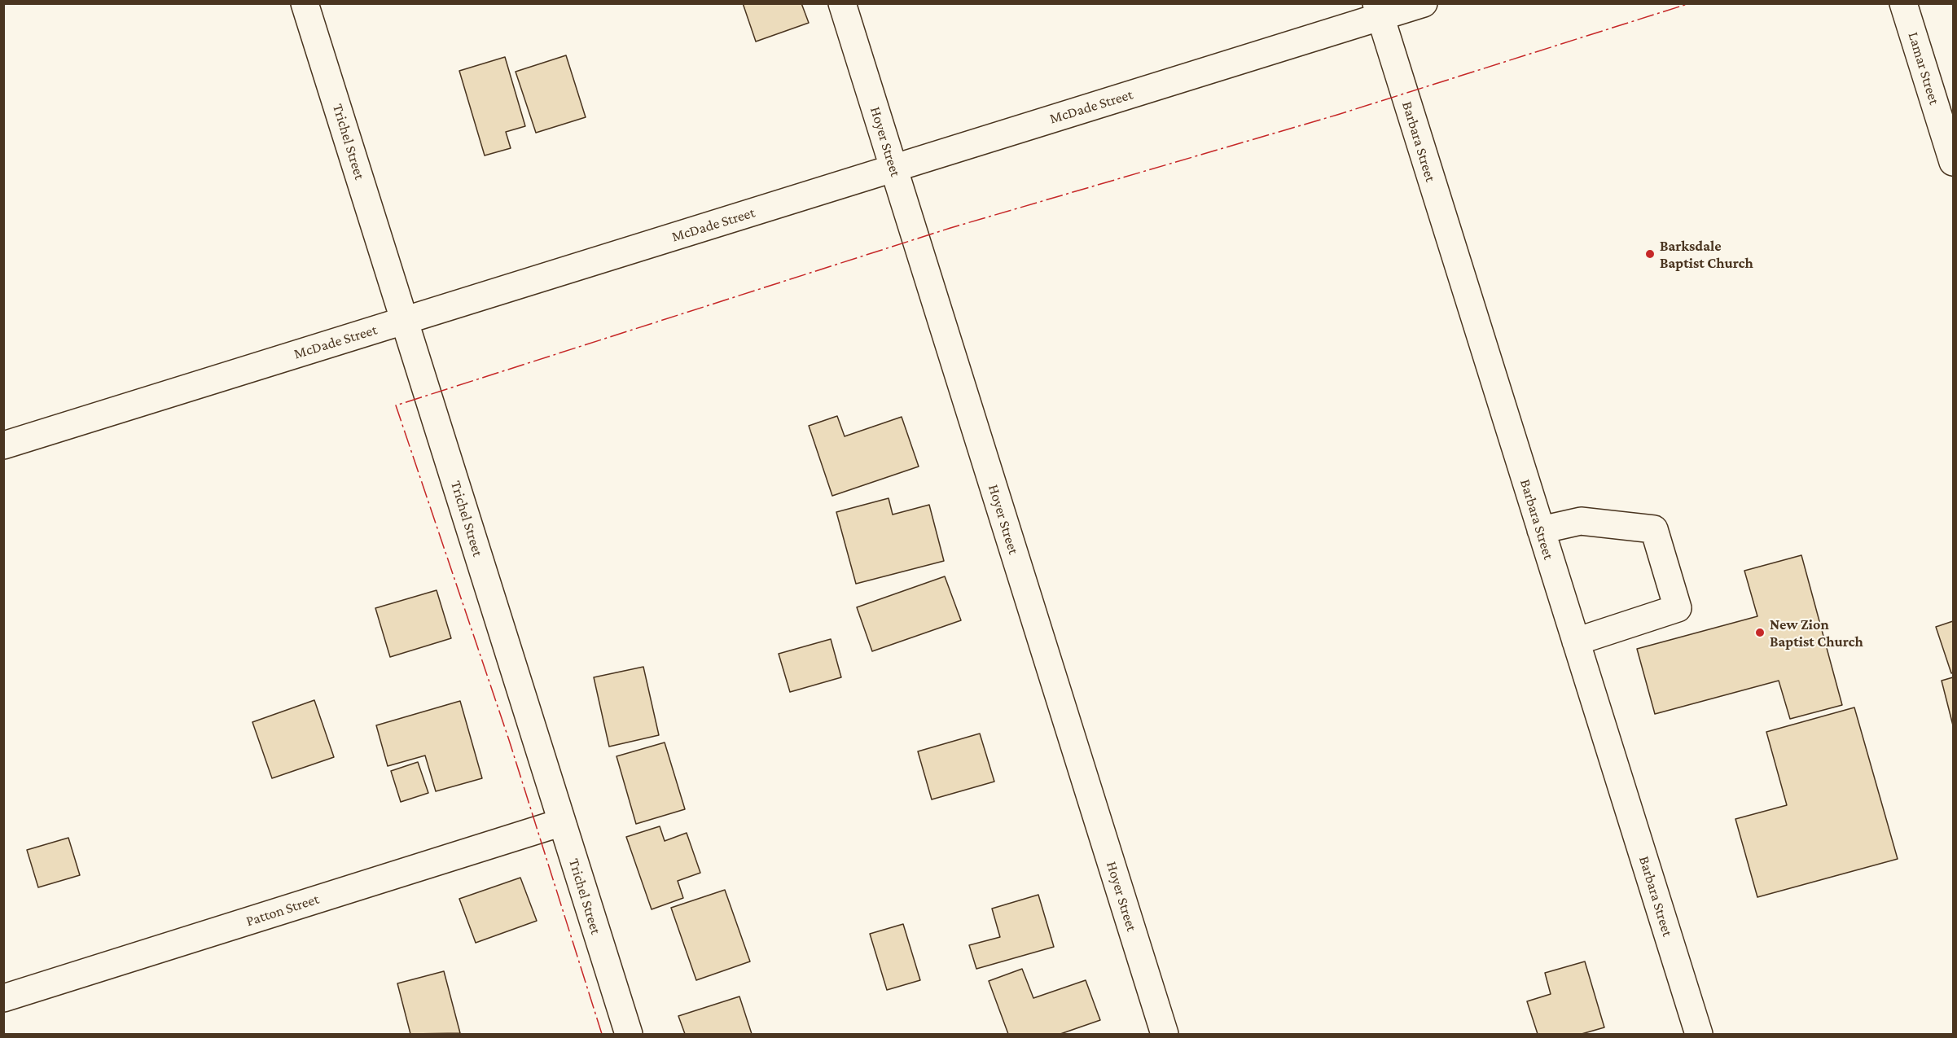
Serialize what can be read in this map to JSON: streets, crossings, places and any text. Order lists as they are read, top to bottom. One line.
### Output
{"streets":{"street":["Lamar Street","McDade Street","Trichel Street","Hoyer Street","Barbara Street","Patton Street"]},"crossings":[["McDade Street","Trichel Street"],["McDade Street","Hoyer Street"],["McDade Street","Barbara Street"],["Trichel Street","Patton Street"]],"places":["Barksdale Baptist Church","New Zion Baptist Church"]}
